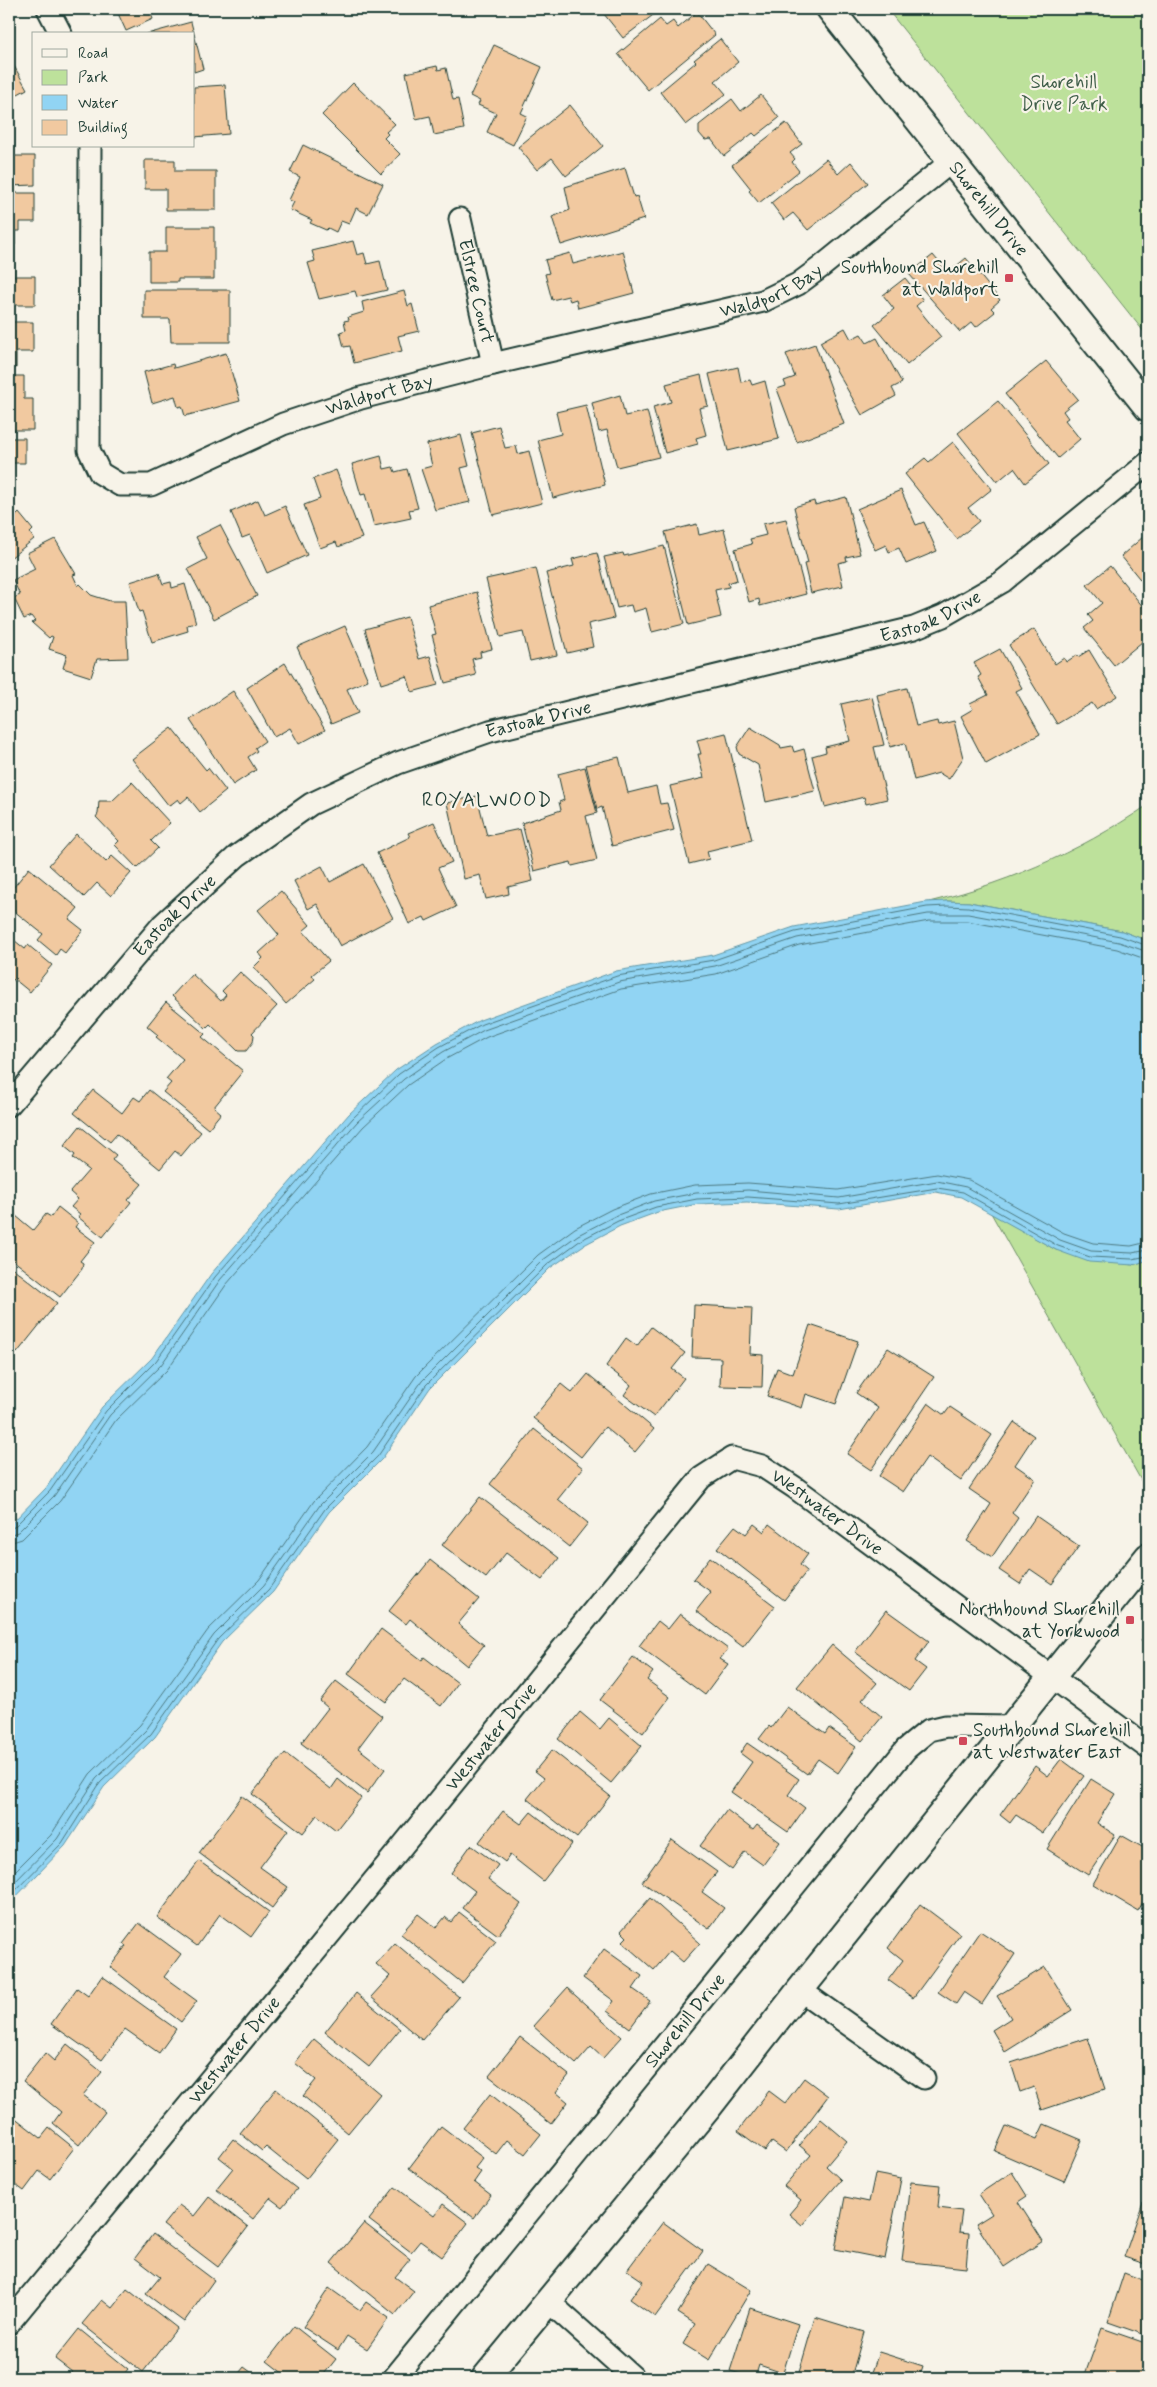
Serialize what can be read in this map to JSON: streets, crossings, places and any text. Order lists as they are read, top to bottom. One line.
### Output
{"streets":{"street":["Shorehill Drive","Waldport Bay","Elstree Court","Eastoak Drive","Westwater Drive"]},"crossings":[["Shorehill Drive","Waldport Bay"],["Waldport Bay","Elstree Court"]],"districts":["ROYALWOOD"],"parks":["Shorehill Drive Park"],"places":{"transit":["Southbound Shorehill at Waldport","Northbound Shorehill at Yorkwood","Southbound Shorehill at Westwater East"]},"legend":["Road","Park","Water","Building"]}
